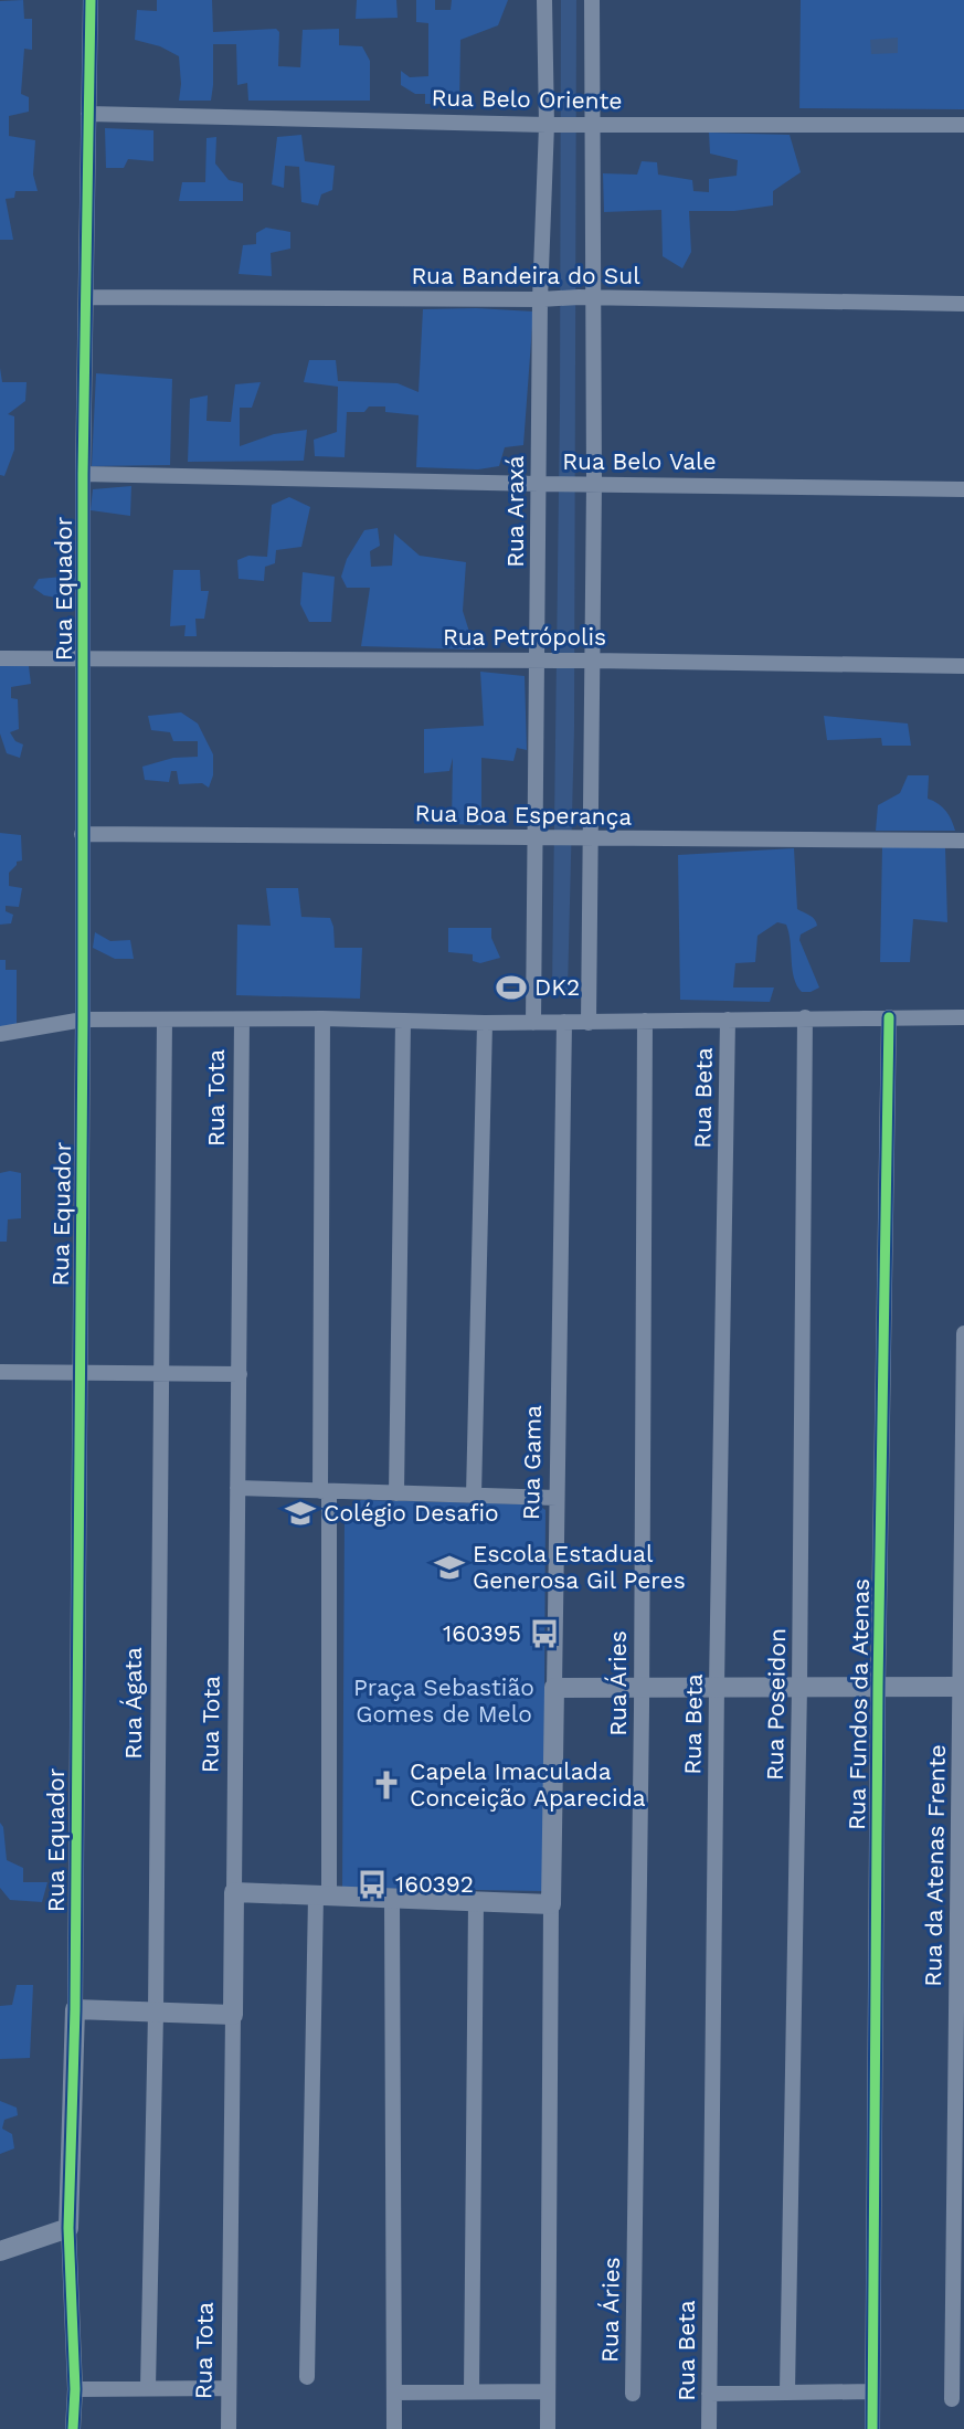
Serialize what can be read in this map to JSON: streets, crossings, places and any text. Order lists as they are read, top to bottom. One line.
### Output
{"streets":{"street":["Rua Belo Oriente","Rua Bandeira do Sul","Rua Belo Vale","Rua Araxá","Rua Equador","Rua Petrópolis","Rua Boa Esperança","Rua Tota","Rua Beta","Rua Gama","Rua Áries","Rua Ágata","Rua Poseidon","Rua Fundos da Atenas","Rua da Atenas Frente"]},"crossings":[["Rua Belo Oriente","Rua Araxá"],["Rua Belo Oriente","Rua Equador"],["Rua Bandeira do Sul","Rua Araxá"],["Rua Bandeira do Sul","Rua Equador"],["Rua Belo Vale","Rua Araxá"],["Rua Belo Vale","Rua Equador"],["Rua Araxá","Rua Petrópolis"],["Rua Araxá","Rua Boa Esperança"],["Rua Equador","Rua Petrópolis"],["Rua Equador","Rua Boa Esperança"]],"parks":["Praça Sebastião Gomes de Melo"],"places":{"sports":["DK2"],"school or university":["Colégio Desafio","Escola Estadual Generosa Gil Peres"],"bus stop":["160395","160392"],"church":["Capela Imaculada Conceição Aparecida"]}}
